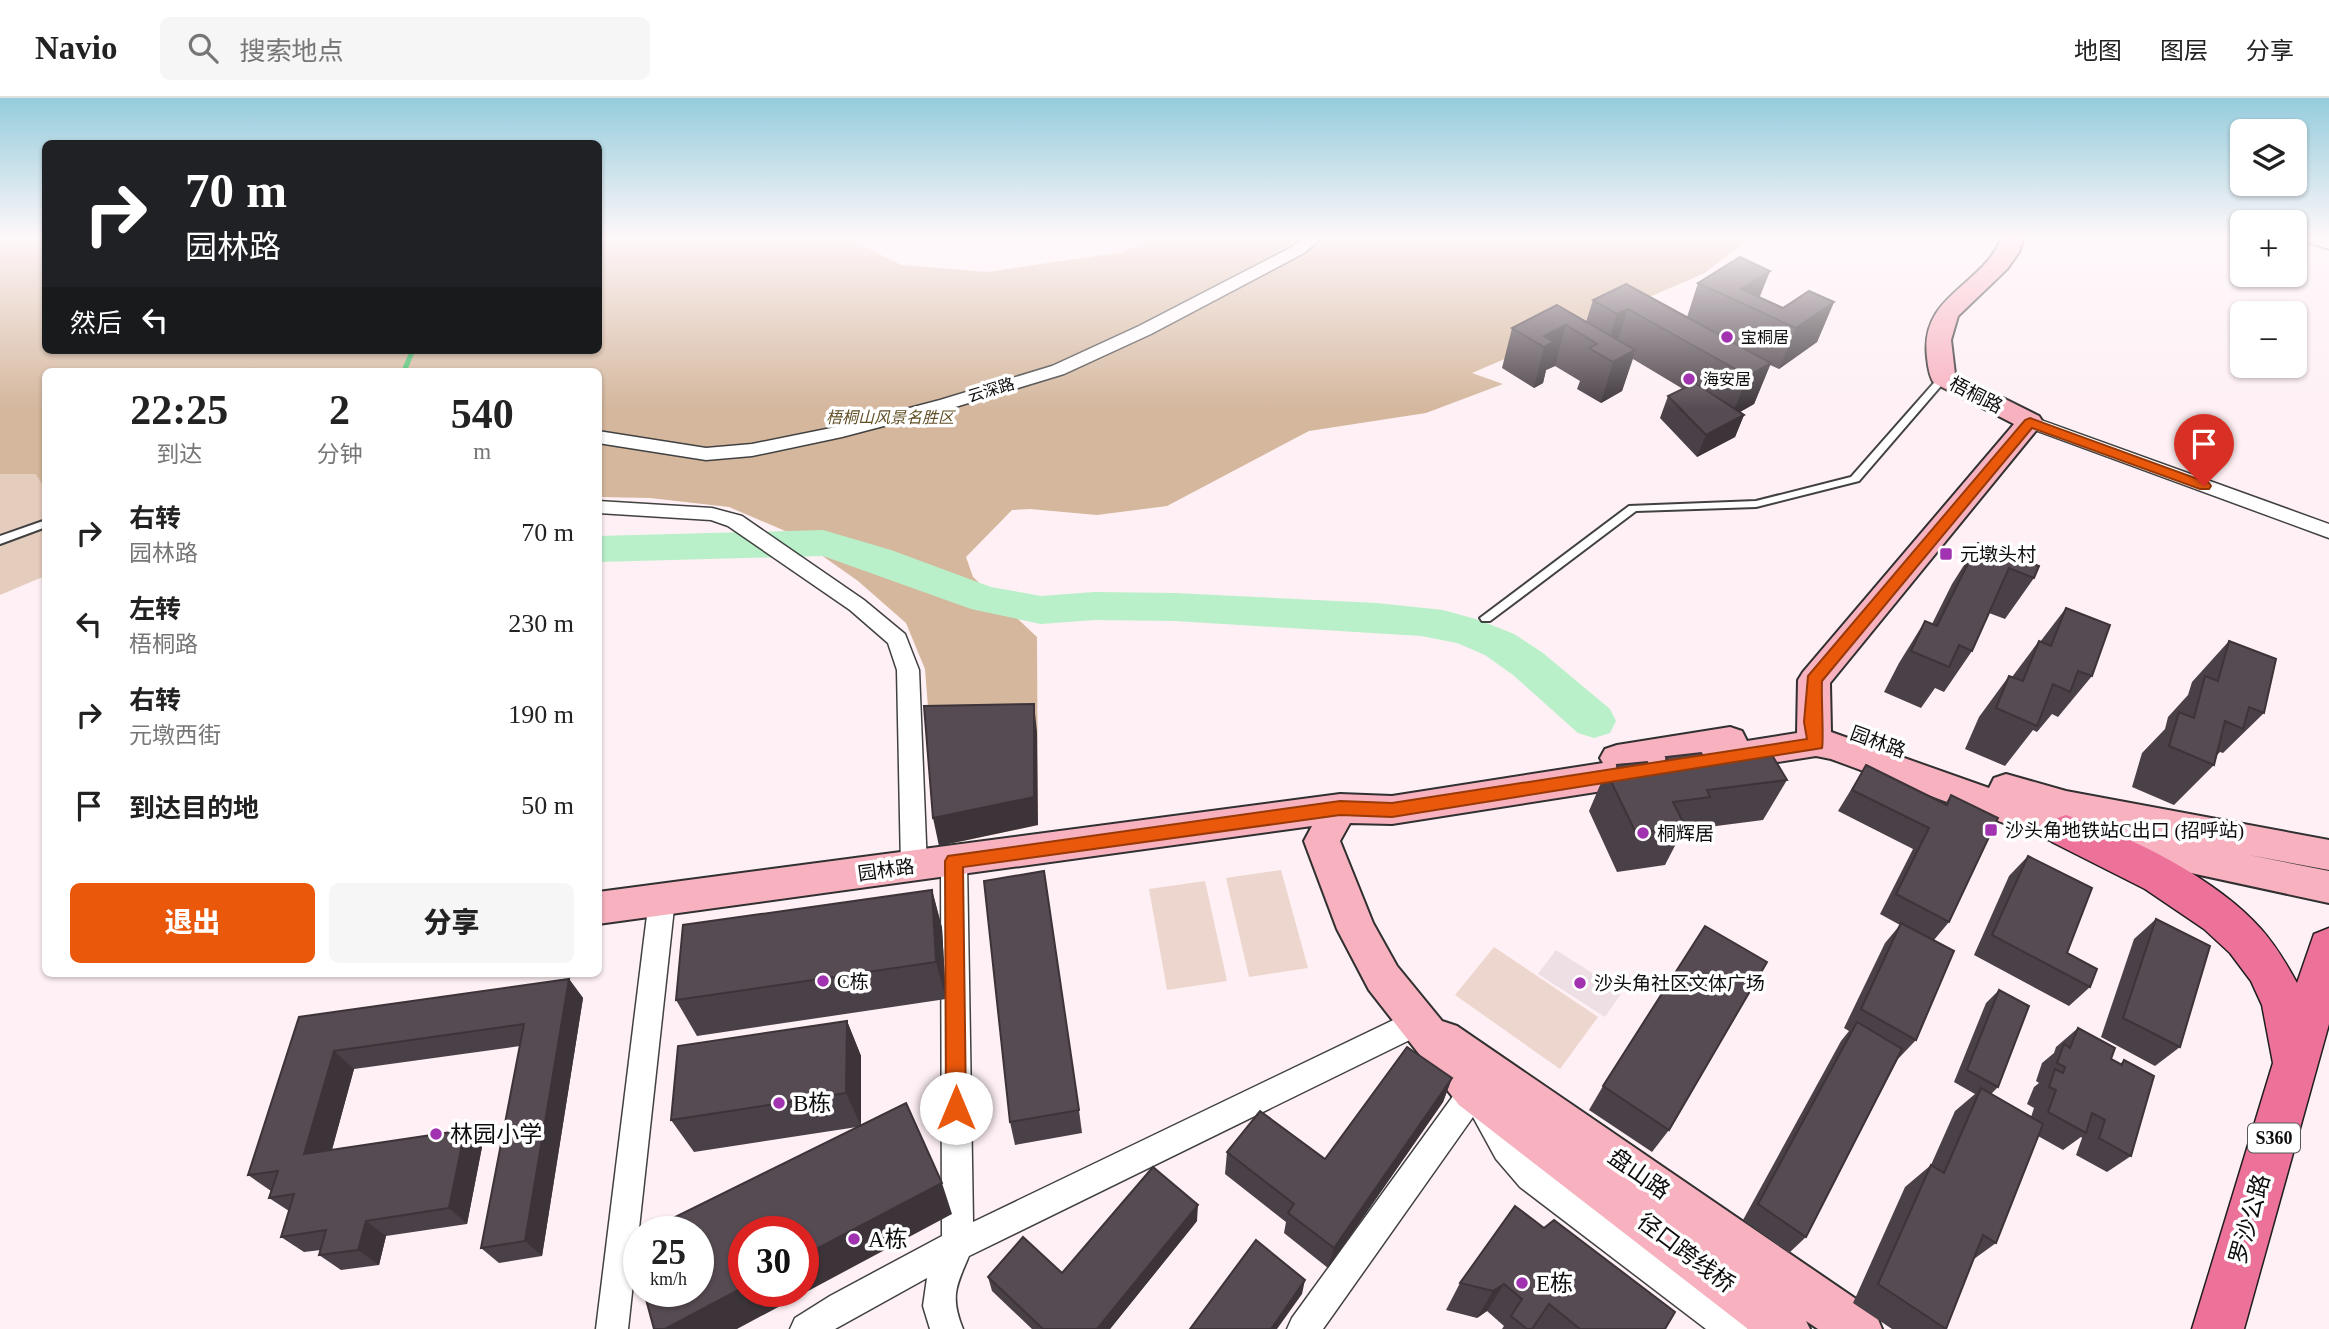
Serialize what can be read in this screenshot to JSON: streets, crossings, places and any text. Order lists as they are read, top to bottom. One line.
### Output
{"streets":{"main road":["梧桐路","园林路","S360","盘山路","罗沙公路","径口跨线桥"],"street":["云深路"]},"crossings":[["梧桐路","园林路"],["园林路","盘山路"],["盘山路","径口跨线桥"]],"parks":["梧桐山风景名胜区"],"places":{"other":["宝桐居","海安居","桐辉居","C栋","沙头角社区文体广场","B栋","林园小学","A栋","E栋"],"transit":["元墩头村","沙头角地铁站C出口 (招呼站)"]},"page":{"header":"Navio","search":"搜索地点","nav":["地图","图层","分享"],"map_buttons":["+","−"],"turn":["70 m","园林路"],"then":"然后","eta":["22:25","到达","2","分钟","540","m"],"list":[{"name":"右转","note":"园林路","value":"70 m"},{"name":"左转","note":"梧桐路","value":"230 m"},{"name":"右转","note":"元墩西街","value":"190 m"},{"name":"到达目的地","value":"50 m"}],"buttons":["退出","分享"],"speed":"25 km/h","limit":"30"}}
